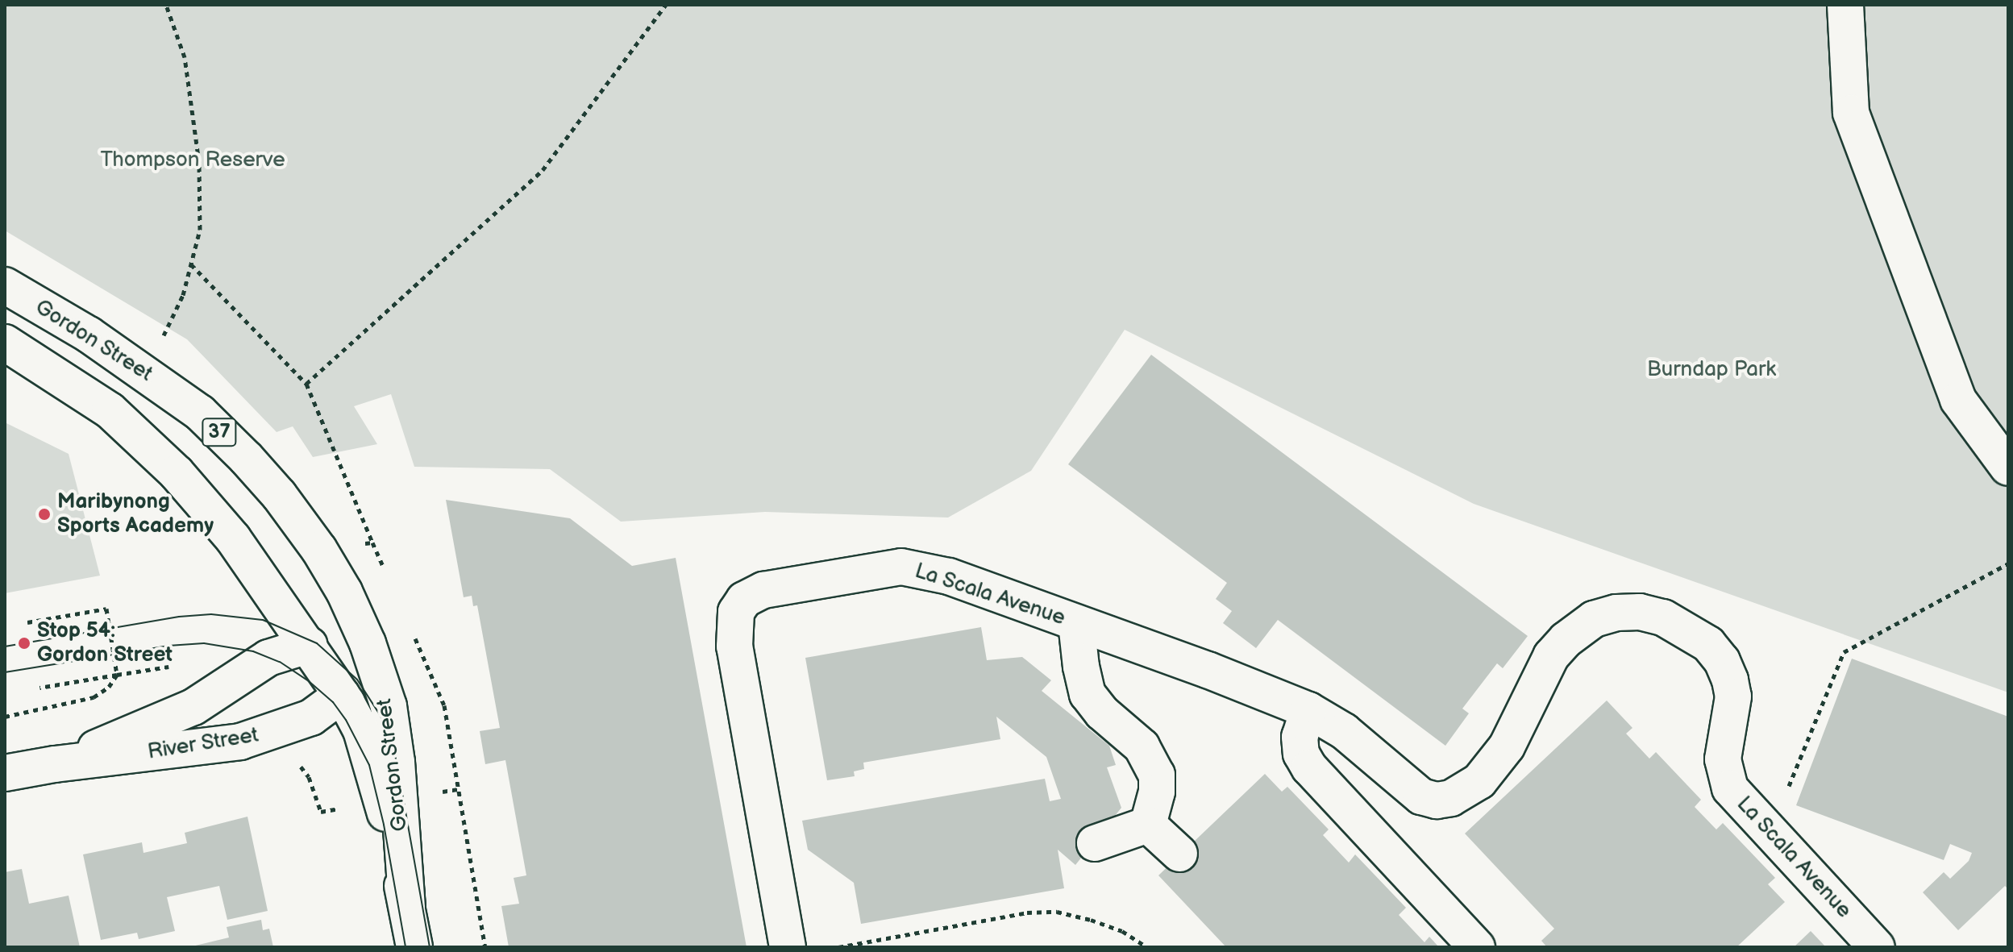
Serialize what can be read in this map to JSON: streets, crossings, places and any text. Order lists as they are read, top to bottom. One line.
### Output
{"streets":{"main road":["Gordon Street","37","La Scala Avenue","River Street"]},"crossings":[["Gordon Street","37"],["Gordon Street","River Street"],["37","River Street"]],"parks":["Thompson Reserve","Burndap Park"],"places":["Maribynong Sports Academy","Stop 54: Gordon Street"]}
